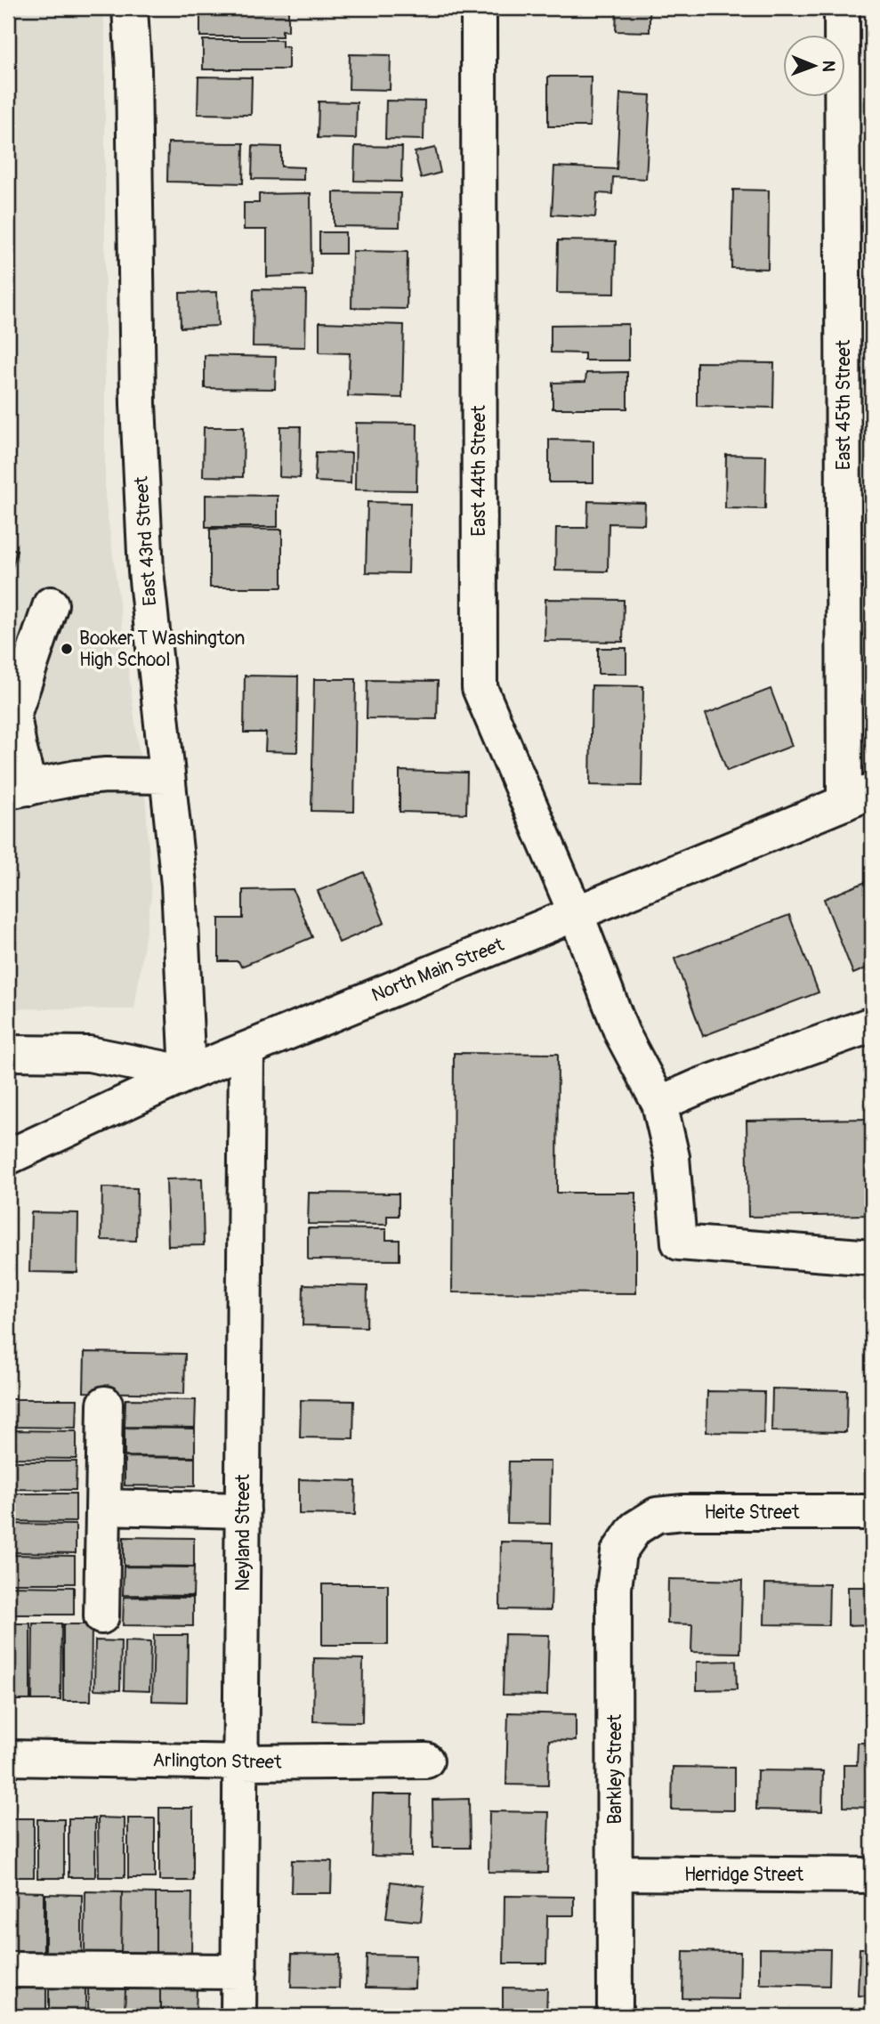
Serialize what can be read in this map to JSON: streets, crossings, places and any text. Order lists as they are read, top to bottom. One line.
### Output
{"streets":{"street":["East 45th Street","East 44th Street","East 43rd Street","North Main Street","Heite Street","Neyland Street","Arlington Street","Barkley Street","Herridge Street"]},"crossings":[["East 45th Street","North Main Street"],["East 44th Street","North Main Street"],["East 43rd Street","North Main Street"],["North Main Street","Neyland Street"],["Heite Street","Barkley Street"],["Neyland Street","Arlington Street"],["Barkley Street","Herridge Street"]],"places":["Booker T Washington High School"],"north":"right"}
